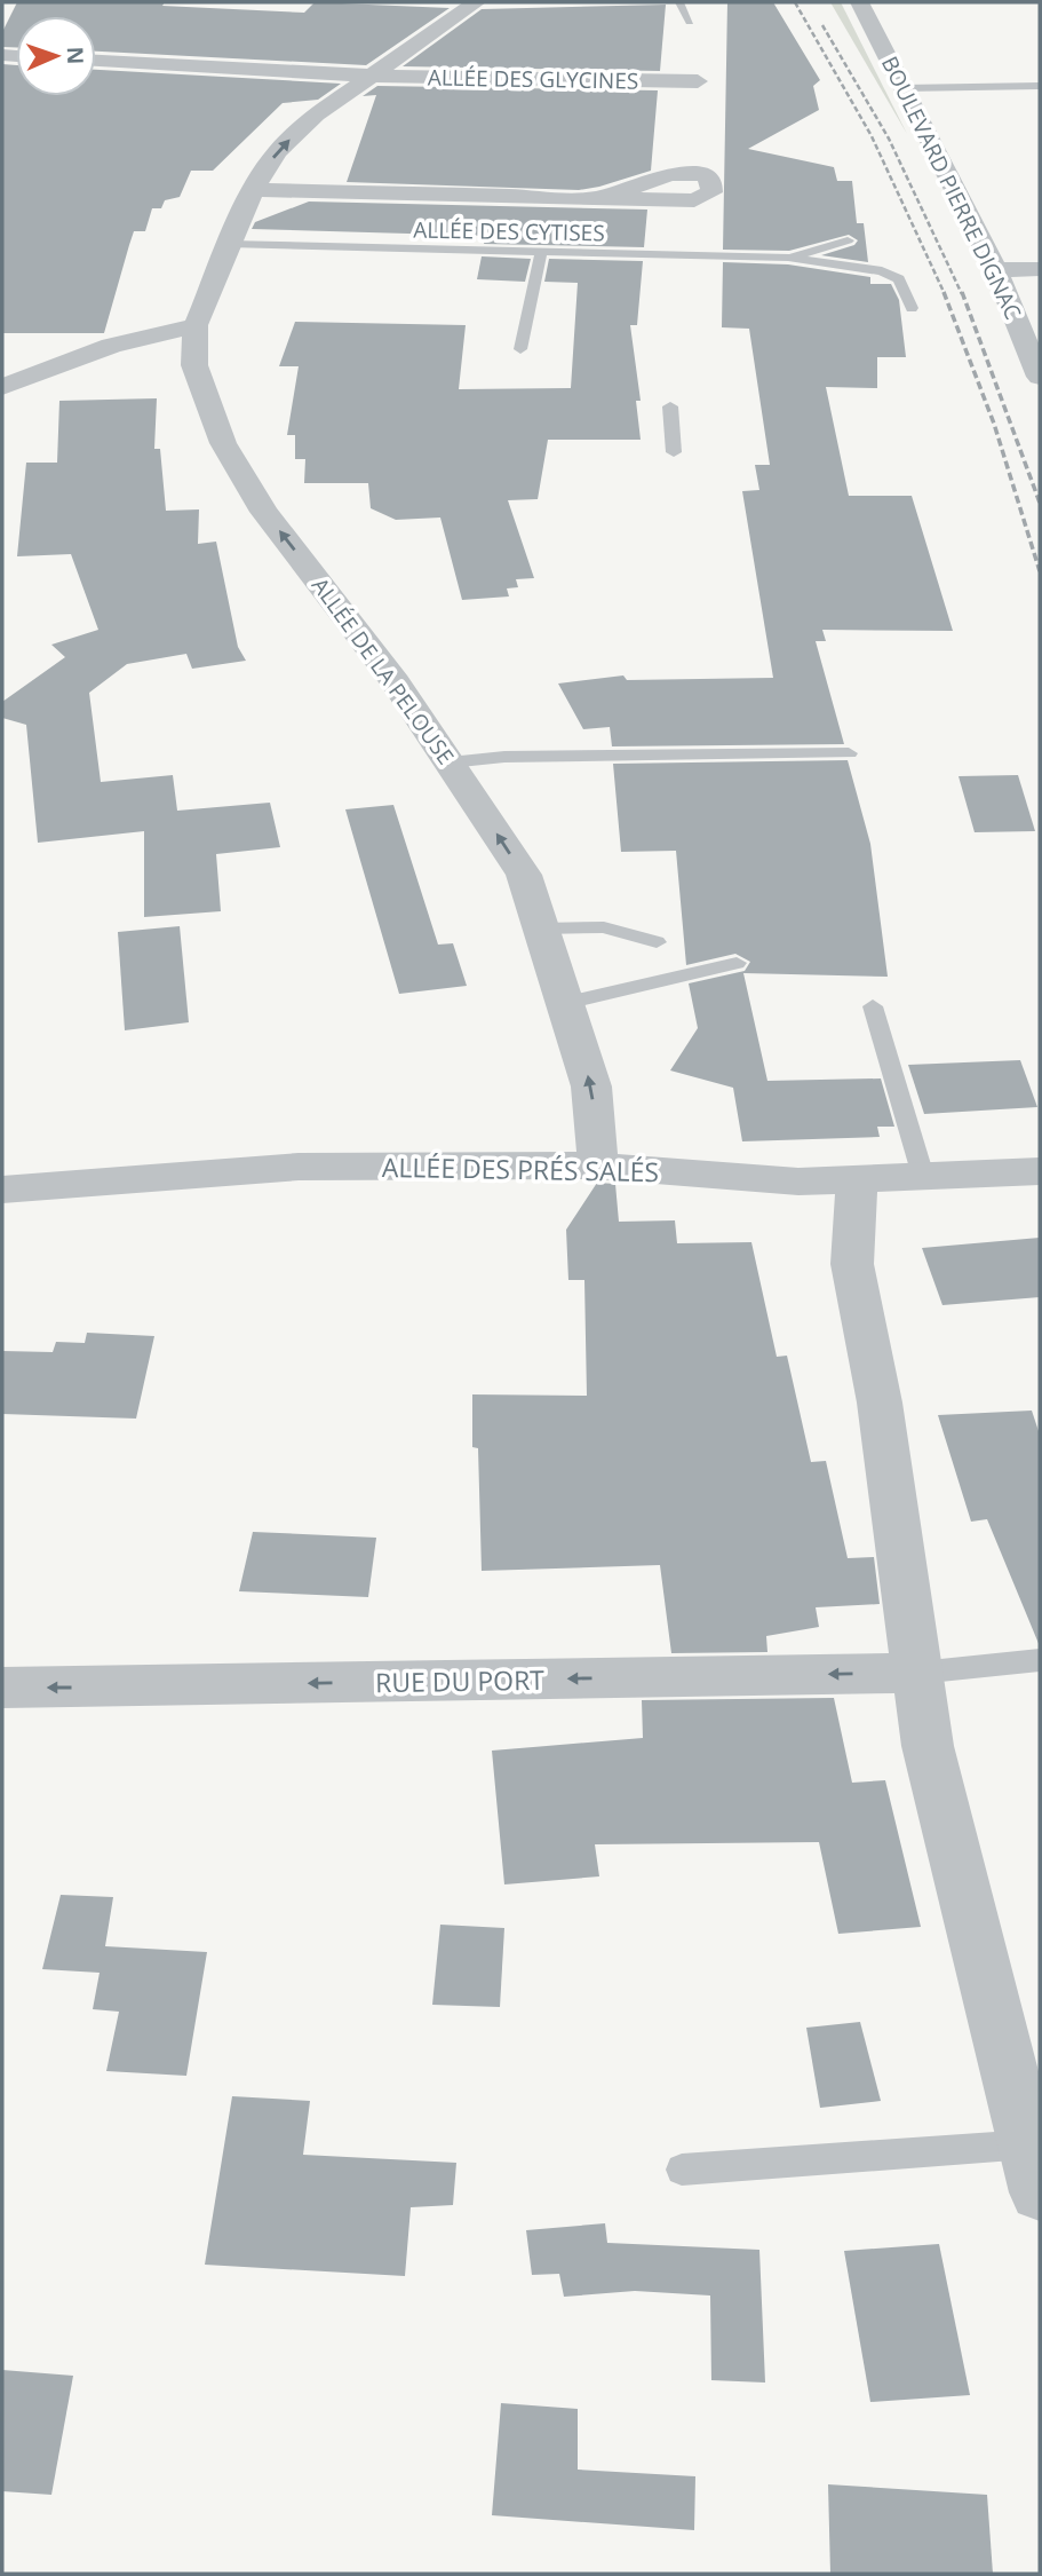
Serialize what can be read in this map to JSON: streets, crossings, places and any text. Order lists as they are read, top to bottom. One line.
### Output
{"streets":{"street":["ALLÉE DES GLYCINES","BOULEVARD PIERRE DIGNAC","ALLÉE DE LA PELOUSE","ALLÉE DES PRÉS SALÉS","RUE DU PORT"],"lane":["ALLÉE DES CYTISES"]},"crossings":[["ALLÉE DES GLYCINES","ALLÉE DE LA PELOUSE"],["ALLÉE DES CYTISES","ALLÉE DE LA PELOUSE"],["ALLÉE DE LA PELOUSE","ALLÉE DES PRÉS SALÉS"]],"one_way":["ALLÉE DE LA PELOUSE","RUE DU PORT"],"north":"right"}
